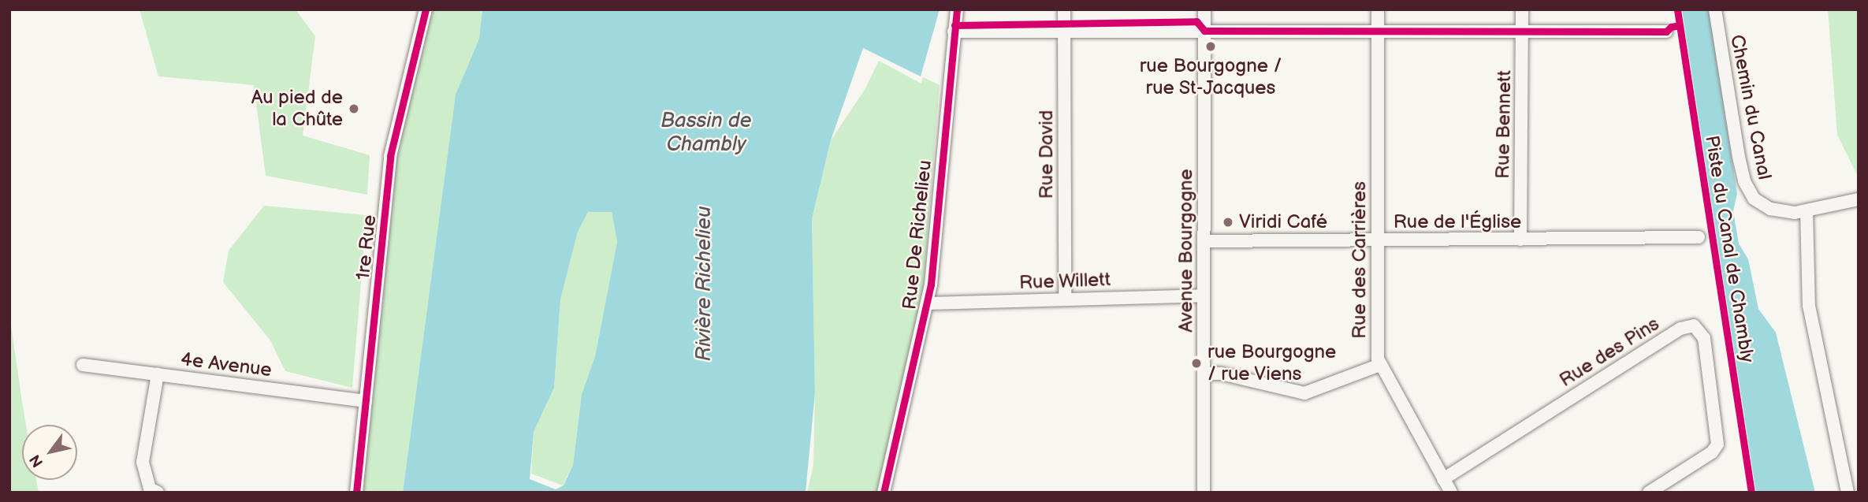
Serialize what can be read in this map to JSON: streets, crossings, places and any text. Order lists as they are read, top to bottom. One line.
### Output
{"streets":{"street":["Chemin du Canal","Rue Bennett","Rue David","Rue de l'Église","Rue De Richelieu","1re Rue","Avenue Bourgogne","Rue des Carrières","Rue Willett","Rue des Pins","4e Avenue"],"cycle path":["Piste du Canal de Chambly"]},"crossings":[["Rue Bennett","Rue de l'Église"],["Rue David","Rue Willett"],["Rue de l'Église","Avenue Bourgogne"],["Rue de l'Église","Rue des Carrières"],["Rue De Richelieu","Rue Willett"],["1re Rue","4e Avenue"],["Avenue Bourgogne","Rue Willett"],["Rue des Carrières","Rue des Pins"]],"water":["Bassin de Chambly","Rivière Richelieu"],"places":["rue Bourgogne / rue St-Jacques","Au pied de la Chûte","Viridi Café","rue Bourgogne / rue Viens"],"north":"bottom left"}
